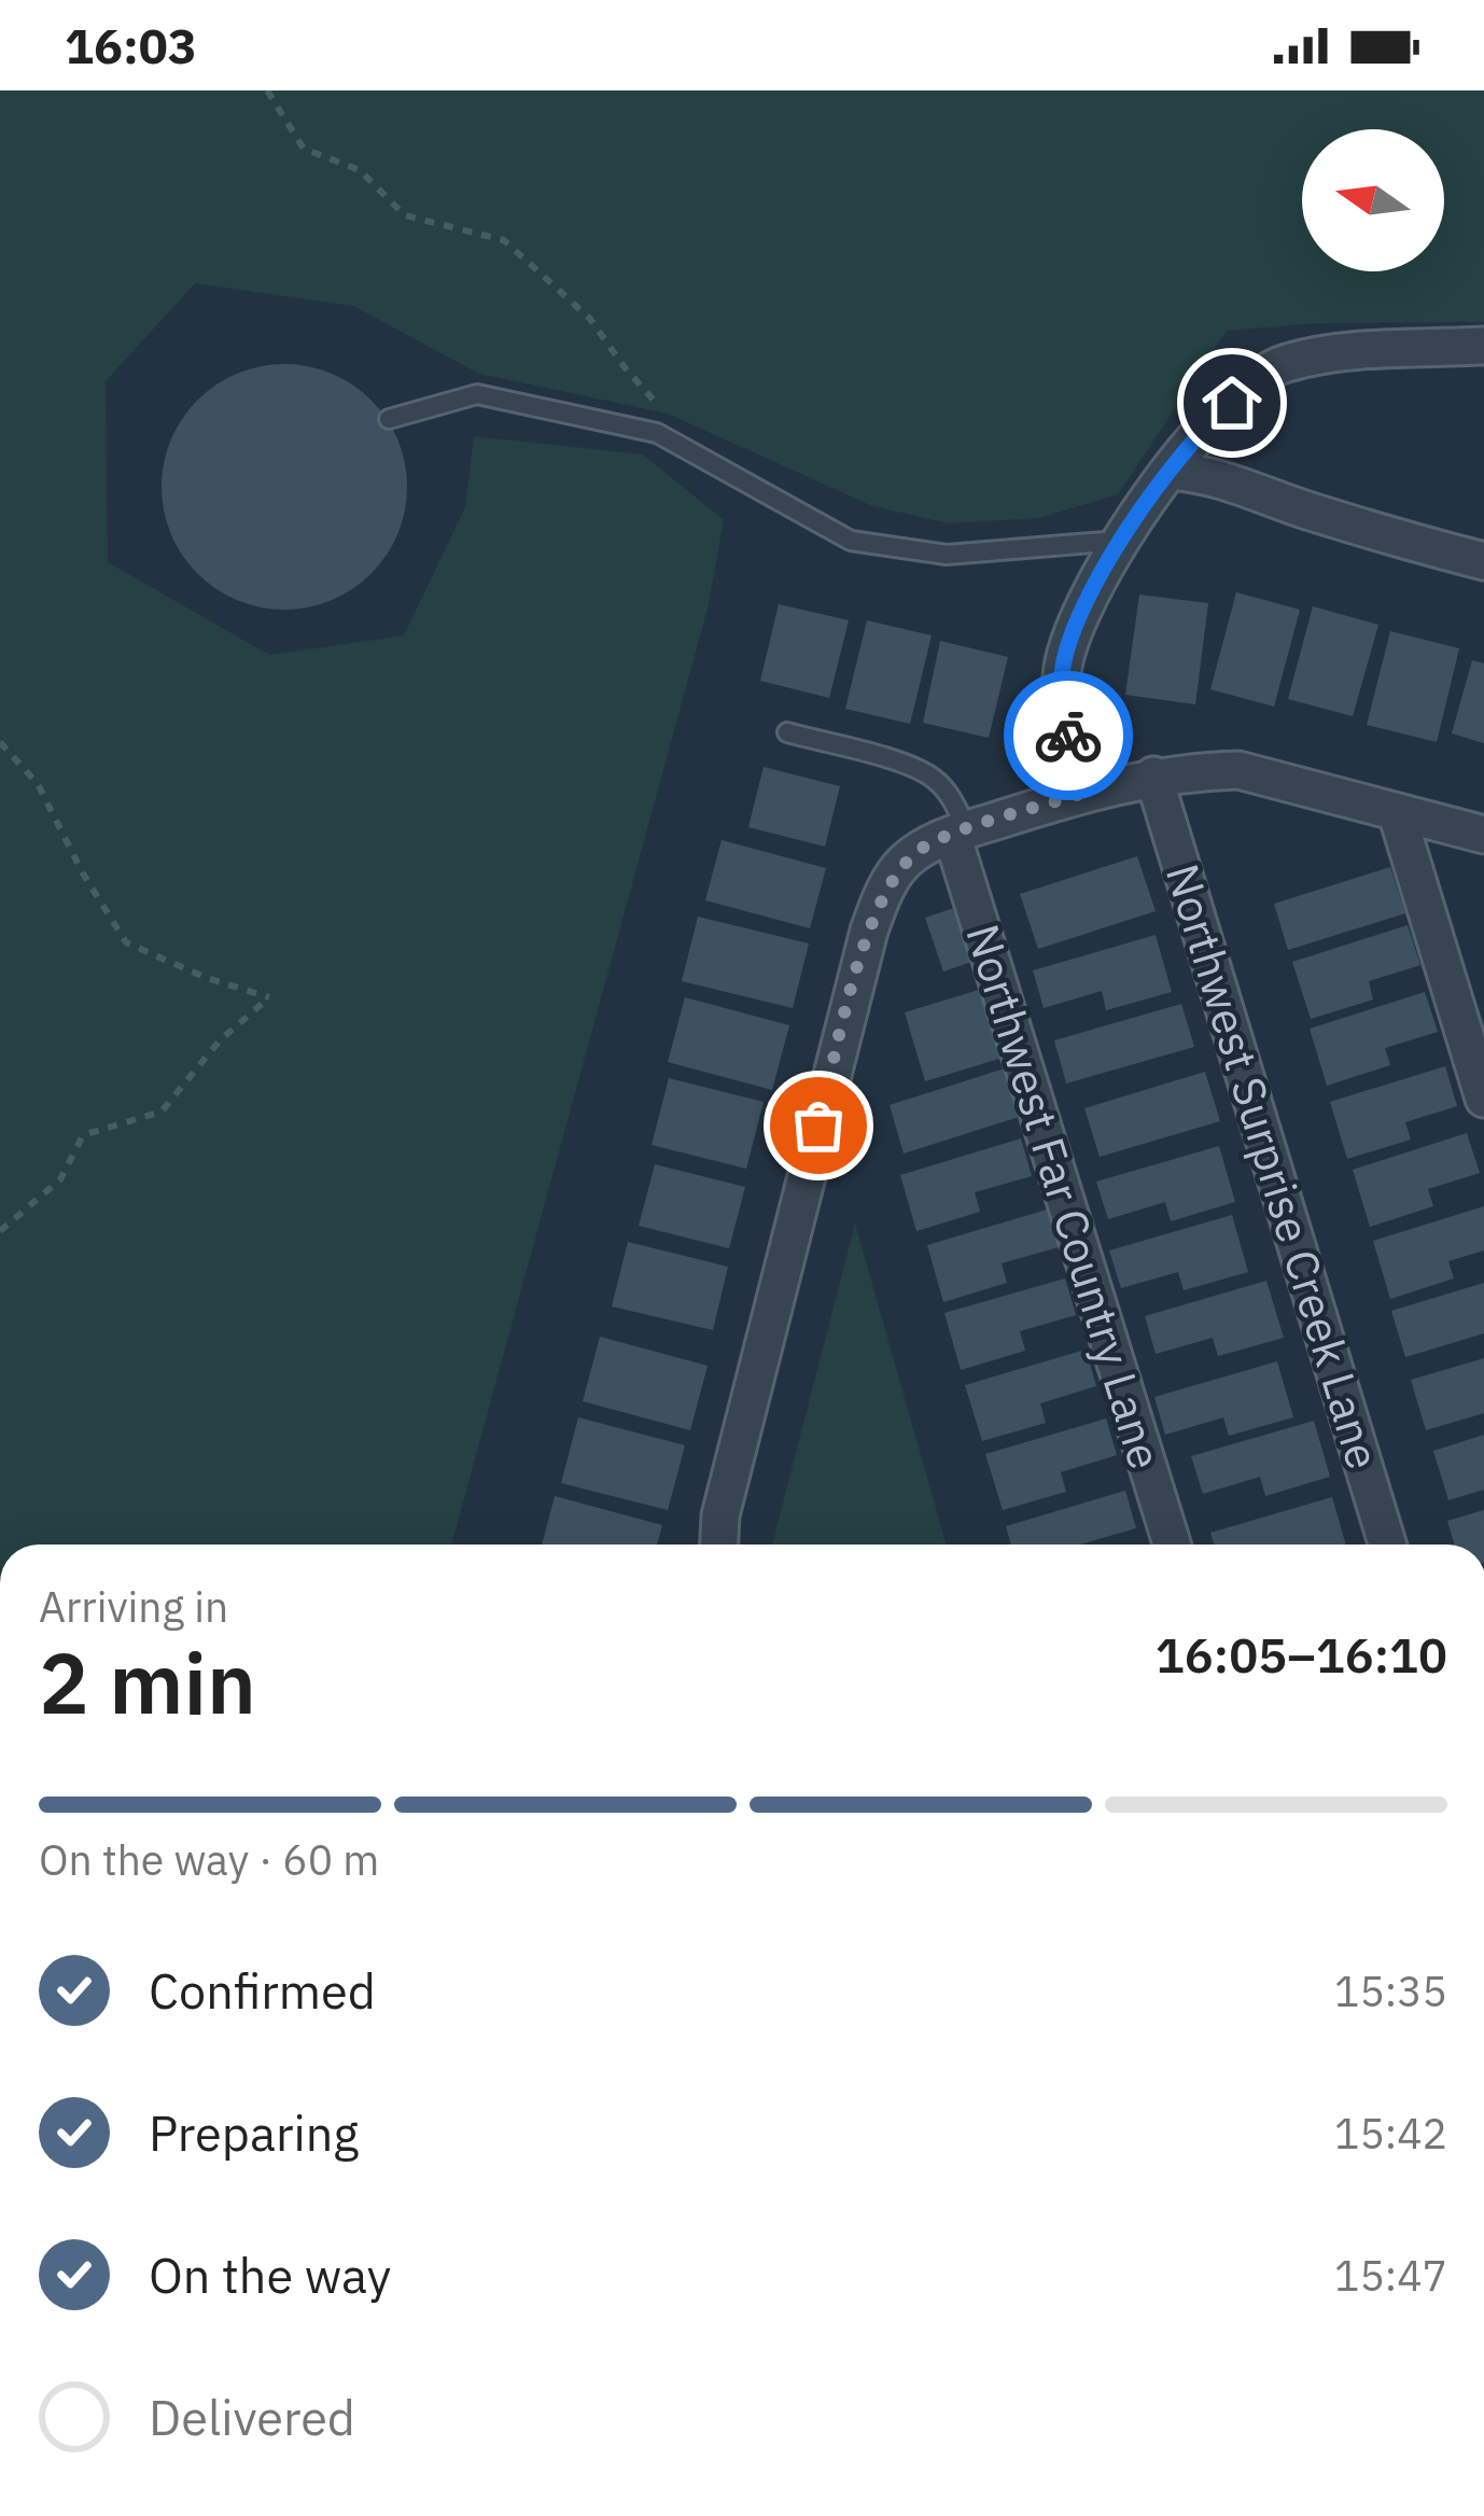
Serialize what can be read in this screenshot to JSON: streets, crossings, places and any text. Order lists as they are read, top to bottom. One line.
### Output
{"streets":{"street":["Northwest Surprise Creek Lane","Northwest Far Country Lane"]},"north":"left","page":{"status":"16:03","heading":["2 min","Arriving in","16:05–16:10"],"bar":"On the way · 60 m","list":[["Confirmed","15:35"],["Preparing","15:42"],["On the way","15:47"],"Delivered"]}}
